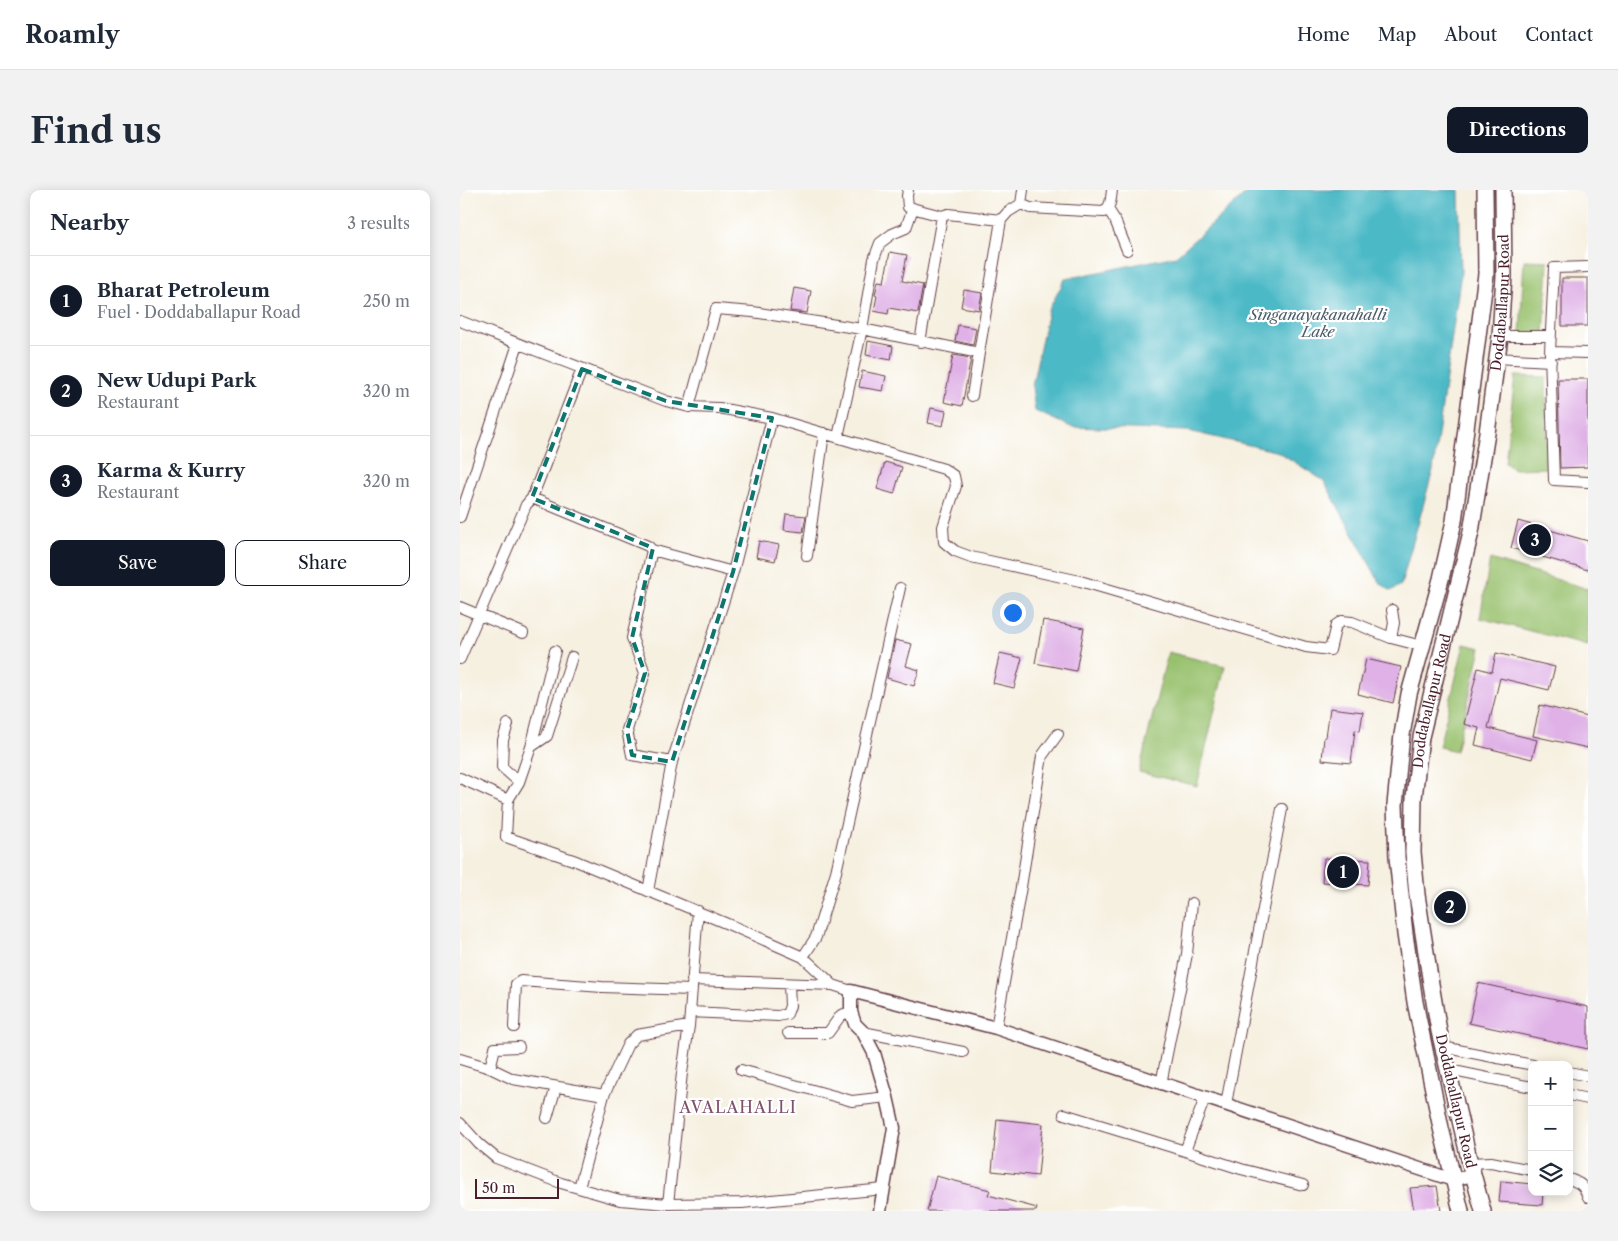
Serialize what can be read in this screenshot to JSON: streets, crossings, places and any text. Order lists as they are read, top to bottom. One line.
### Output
{"streets":{"main road":["Doddaballapur Road"]},"districts":["AVALAHALLI"],"water":["Singanayakanahalli Lake"],"scale_bar":"50 m","page":{"header":"Roamly","nav":["Home","Map","About","Contact"],"buttons":["Directions",["Save","Share"]],"title":"Find us","heading":["Nearby","3 results"],"list":[{"mark":"1","name":"Bharat Petroleum","note":"Fuel · Doddaballapur Road","value":"250 m"},{"mark":"2","name":"New Udupi Park","note":"Restaurant","value":"320 m"},{"mark":"3","name":"Karma & Kurry","note":"Restaurant","value":"320 m"}],"pins":["3","1","2"],"map_buttons":["+","−"],"scale":"50 m"}}
